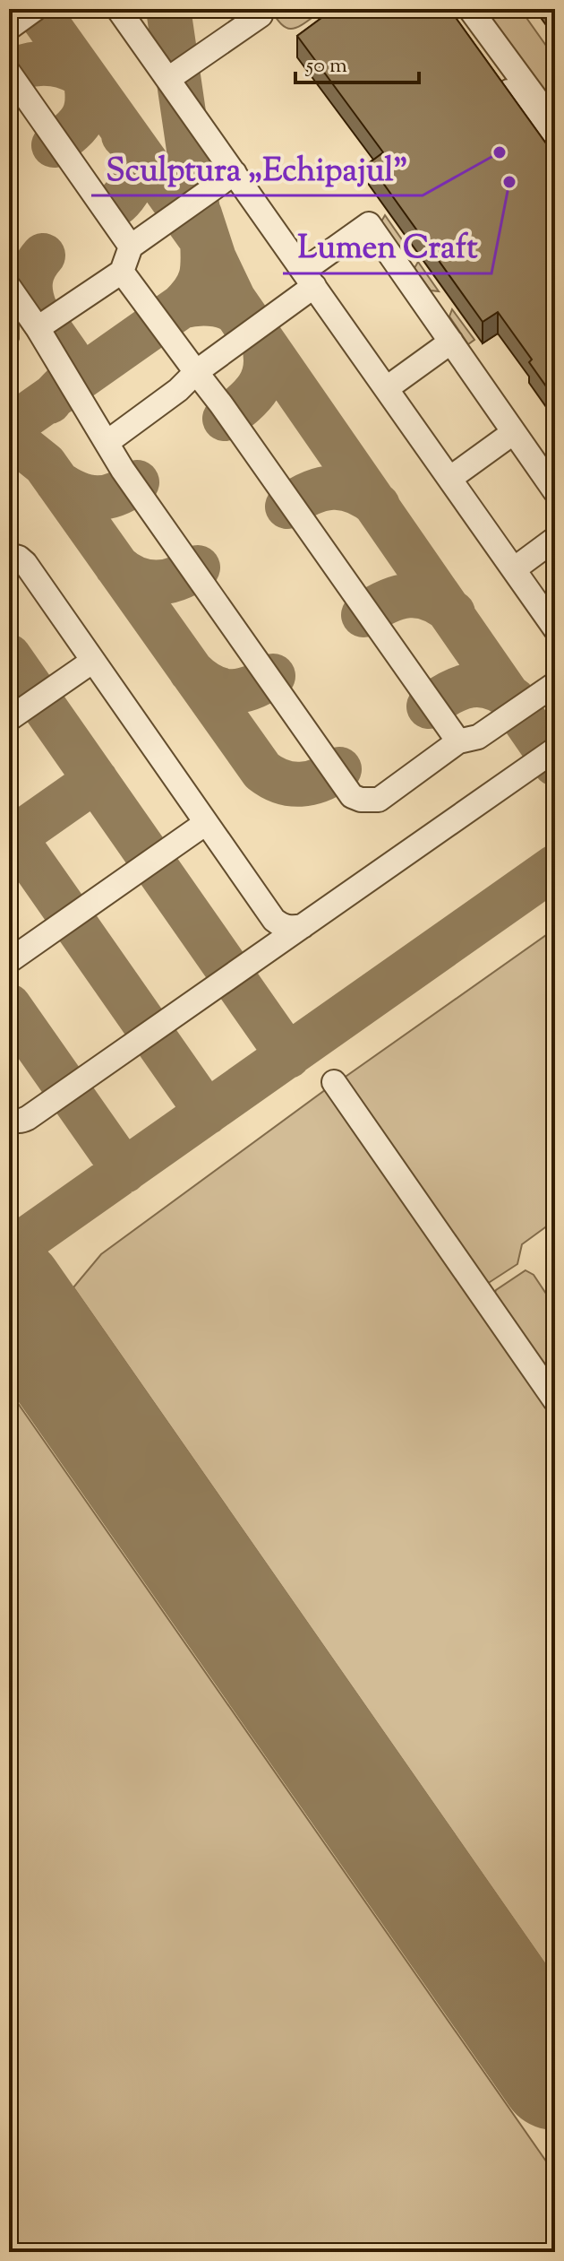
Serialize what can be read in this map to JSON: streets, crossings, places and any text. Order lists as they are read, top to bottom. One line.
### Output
{"places":["Sculptura „Echipajul”","Lumen Craft"],"scale_bar":"50 m"}
